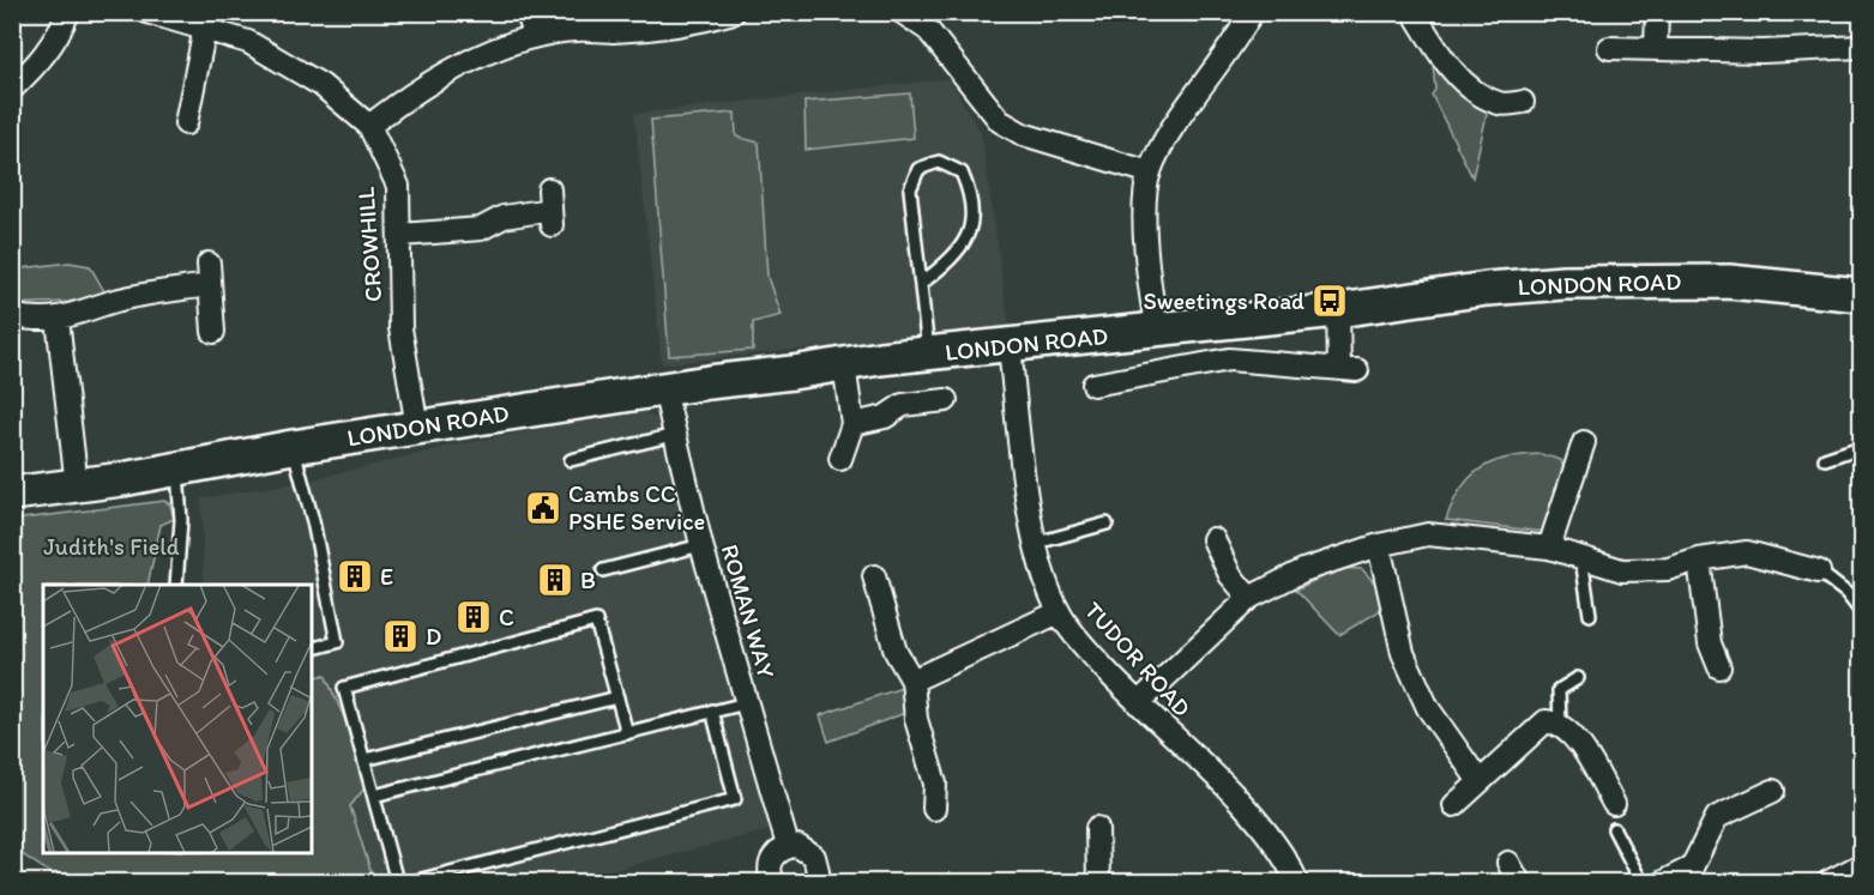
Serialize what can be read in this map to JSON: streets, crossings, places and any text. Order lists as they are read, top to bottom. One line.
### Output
{"streets":{"street":["CROWHILL","LONDON ROAD","ROMAN WAY","TUDOR ROAD"]},"crossings":[["CROWHILL","LONDON ROAD"],["LONDON ROAD","ROMAN WAY"],["LONDON ROAD","TUDOR ROAD"]],"parks":["Judith's Field"],"places":{"bus stop":["Sweetings Road"],"public building":["Cambs CC PSHE Service"],"building":["E","B","C","D"]}}
